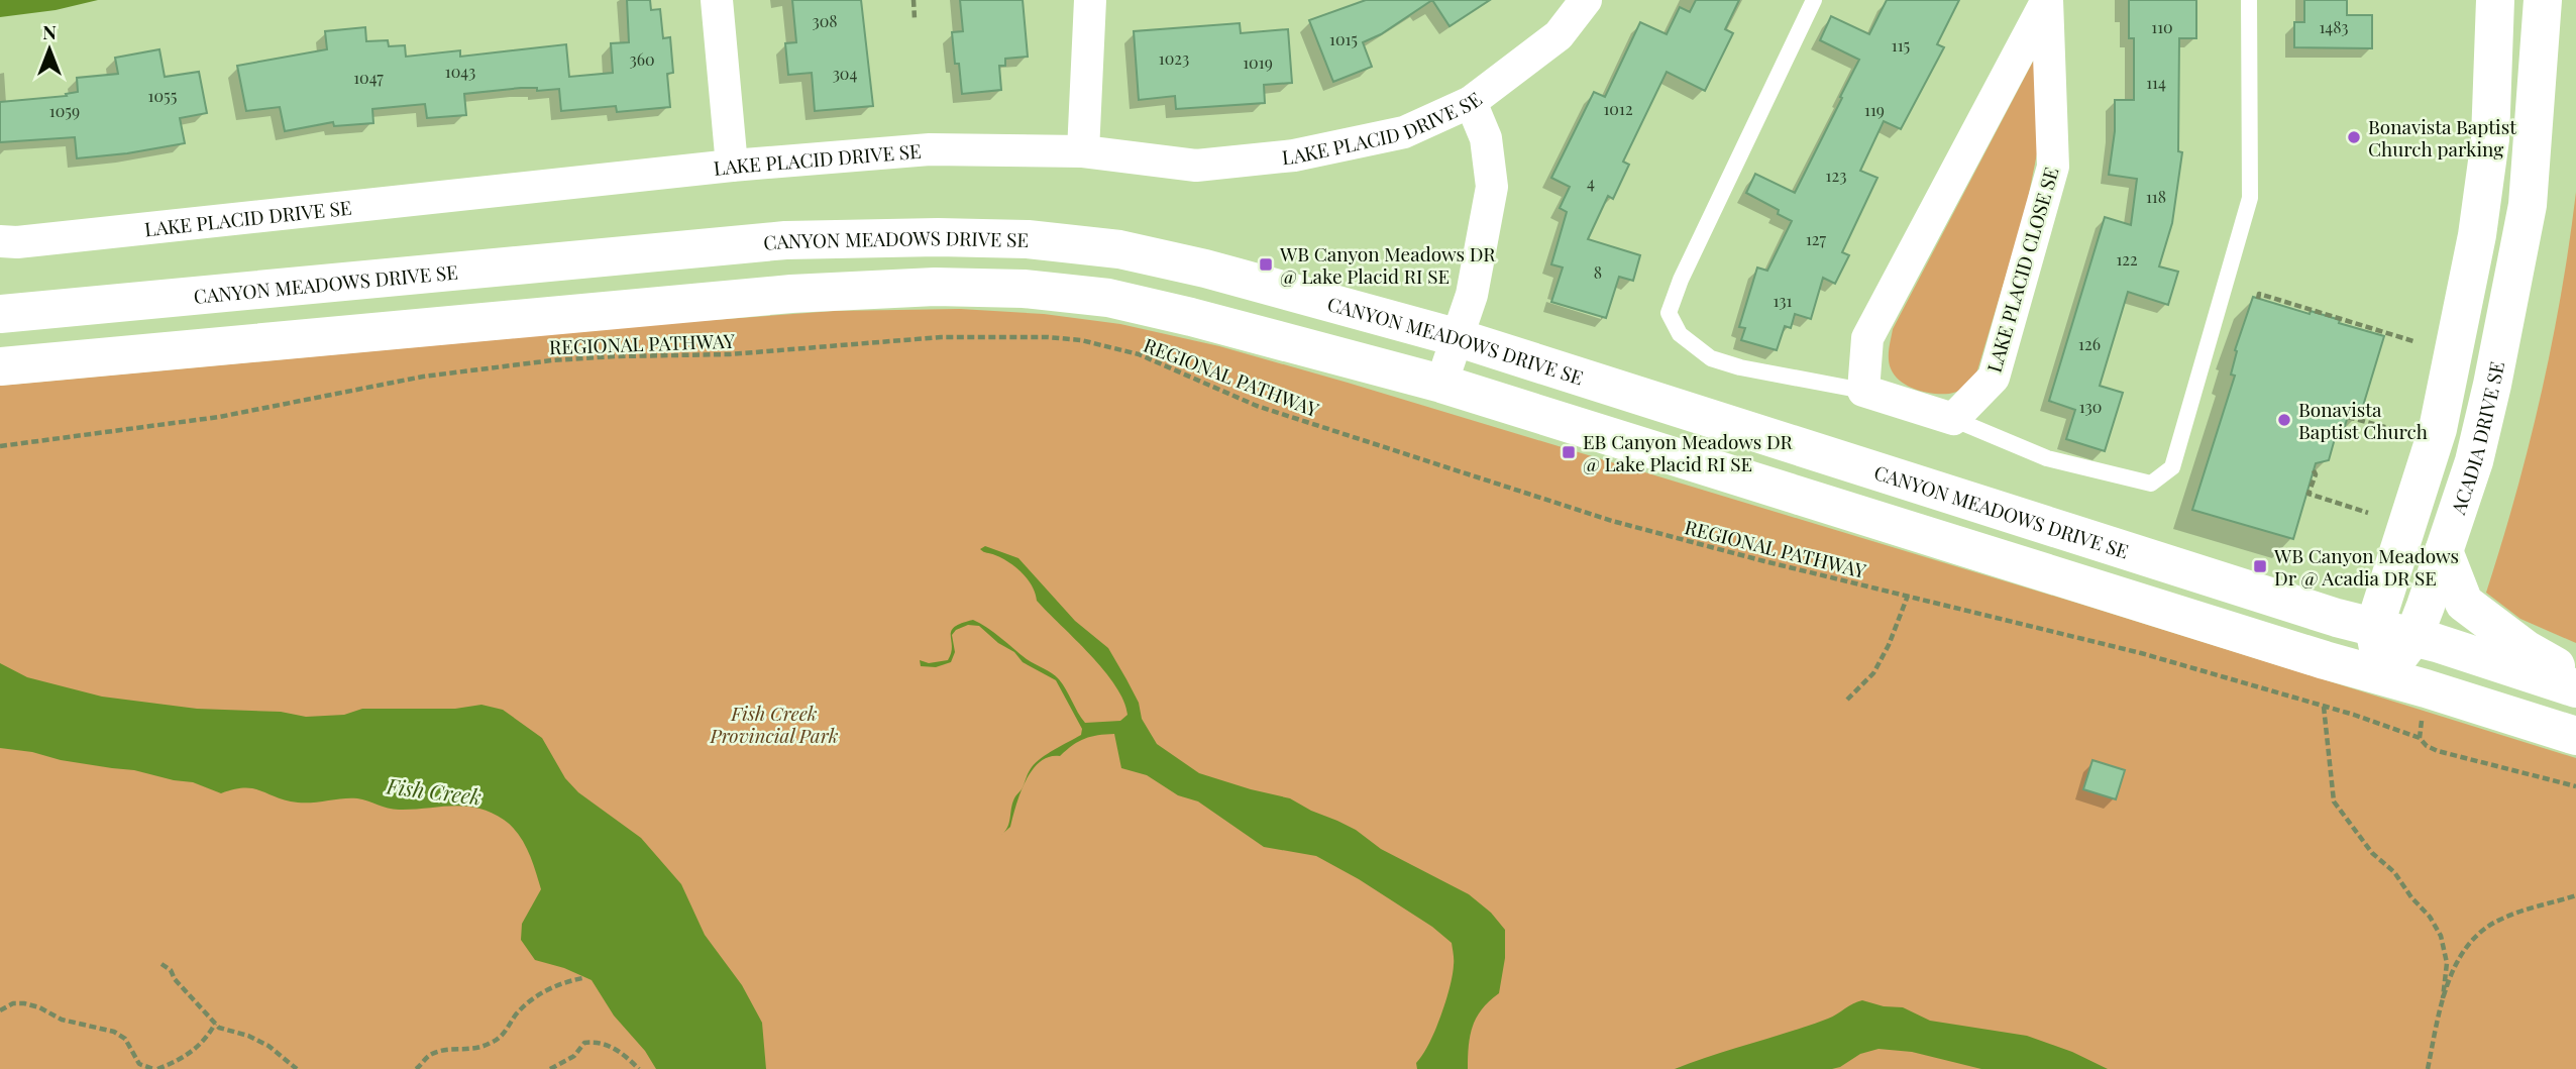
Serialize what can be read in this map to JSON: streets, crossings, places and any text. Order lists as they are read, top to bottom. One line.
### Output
{"streets":{"main road":["CANYON MEADOWS DRIVE SE","ACADIA DRIVE SE"],"street":["LAKE PLACID DRIVE SE","LAKE PLACID CLOSE SE"],"path":["REGIONAL PATHWAY"]},"crossings":[["CANYON MEADOWS DRIVE SE","ACADIA DRIVE SE"]],"water":["Fish Creek"],"parks":["Fish Creek Provincial Park"],"places":{"other":["Bonavista Baptist Church parking","Bonavista Baptist Church"],"transit":["WB Canyon Meadows DR @ Lake Placid RI SE","EB Canyon Meadows DR @ Lake Placid RI SE","WB Canyon Meadows Dr @ Acadia DR SE"]},"house_numbers":["308","110","1483","1015","115","1023","360","1019","1043","304","1047","114","1055","1012","119","1059","123","4","118","127","122","8","131","126","130"],"north":"top"}
